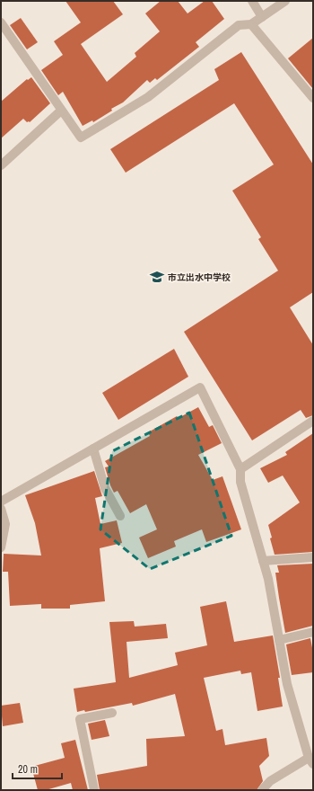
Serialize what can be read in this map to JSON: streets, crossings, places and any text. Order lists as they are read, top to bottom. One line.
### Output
{"places":{"school or university":["市立出水中学校"]},"scale_bar":"20 m"}
